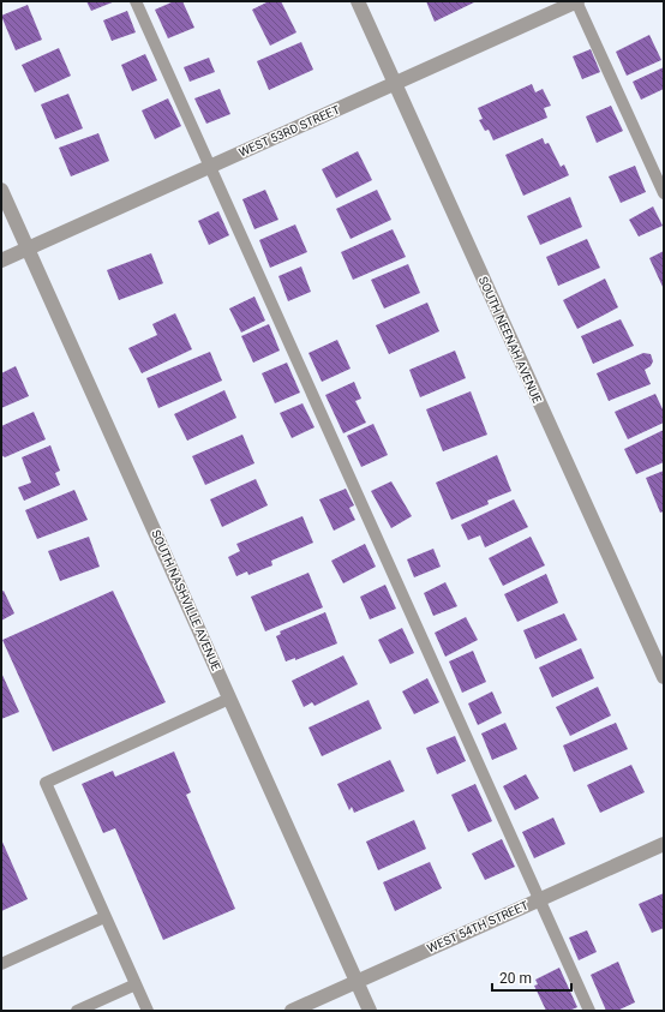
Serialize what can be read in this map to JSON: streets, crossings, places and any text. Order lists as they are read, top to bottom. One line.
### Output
{"streets":{"street":["WEST 53RD STREET","SOUTH NEENAH AVENUE","SOUTH NASHVILLE AVENUE","WEST 54TH STREET"]},"crossings":[["WEST 53RD STREET","SOUTH NEENAH AVENUE"],["WEST 53RD STREET","SOUTH NASHVILLE AVENUE"],["SOUTH NASHVILLE AVENUE","WEST 54TH STREET"]],"scale_bar":"20 m"}
